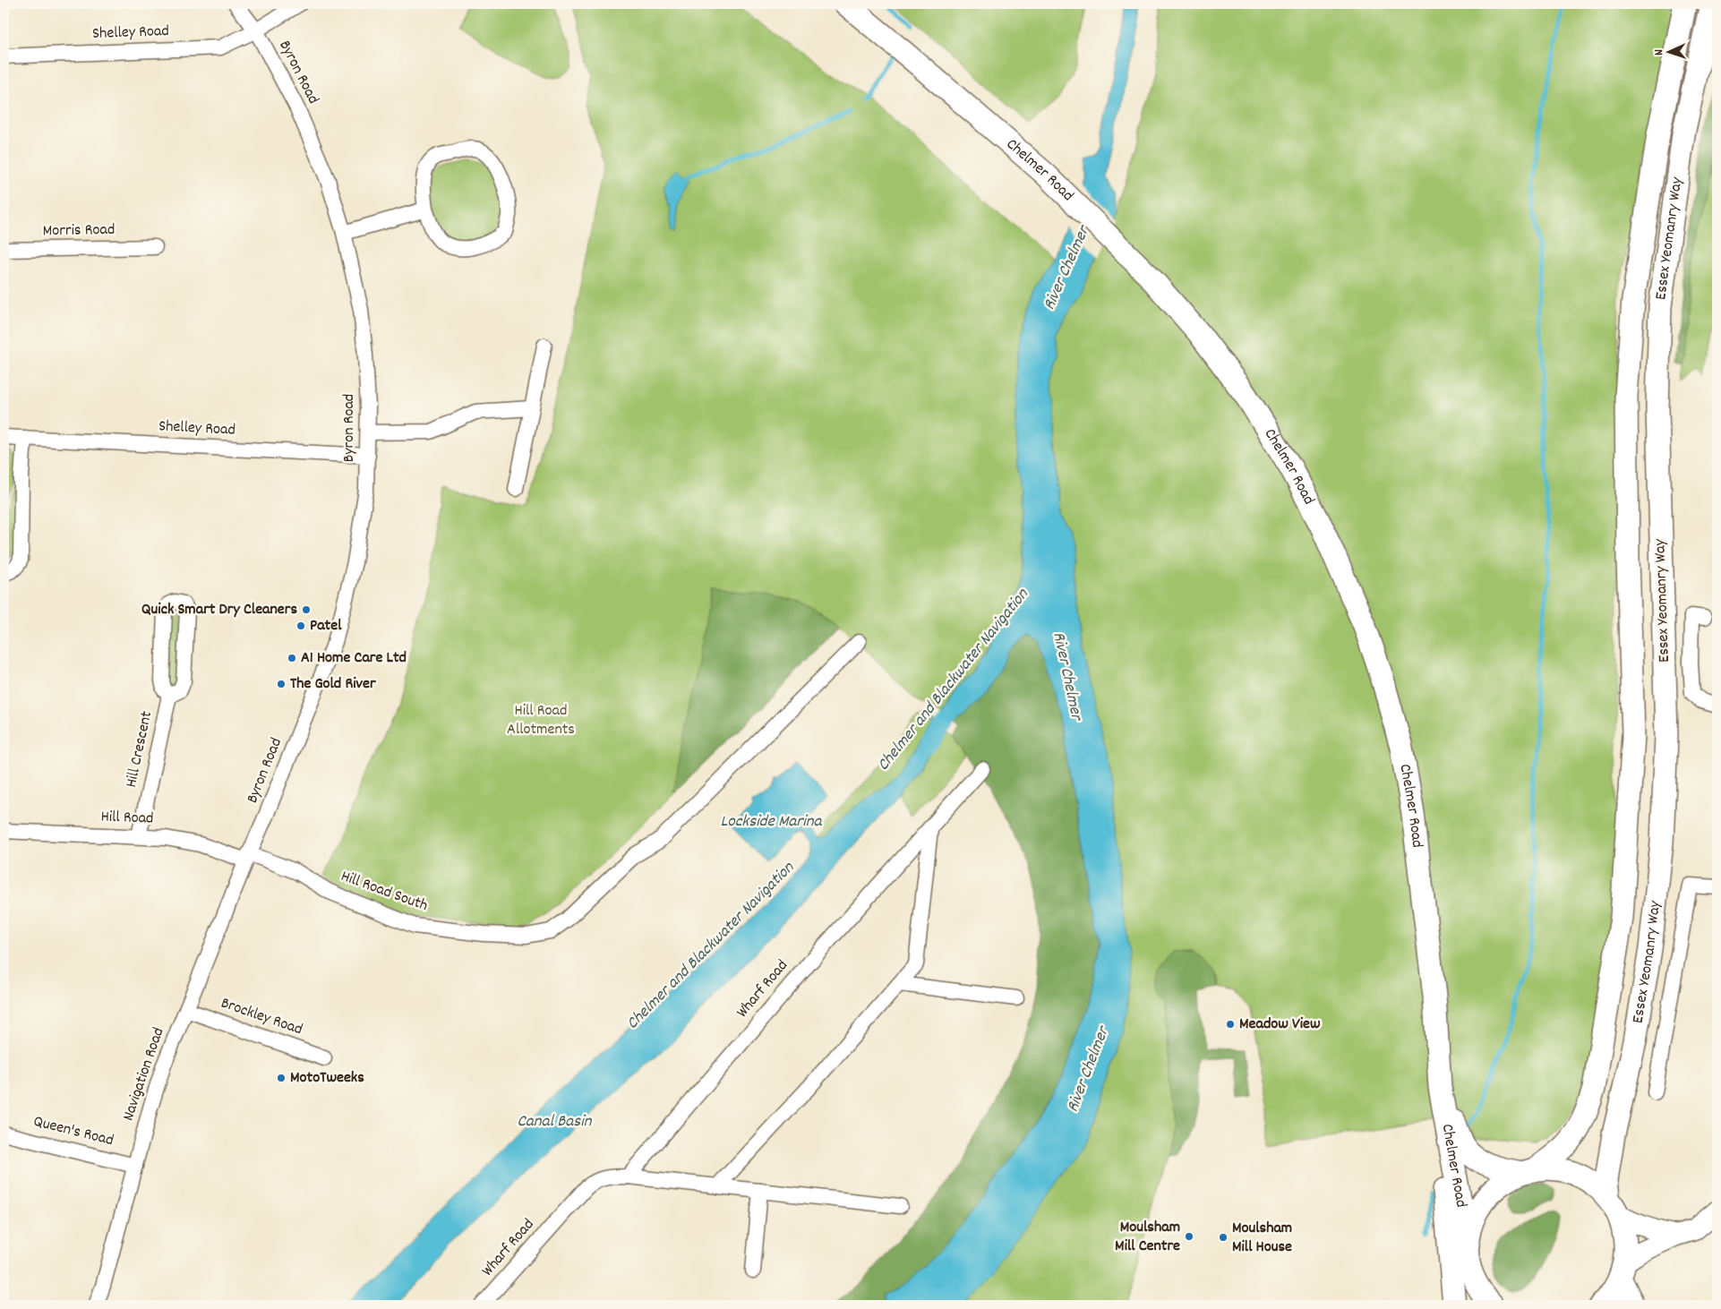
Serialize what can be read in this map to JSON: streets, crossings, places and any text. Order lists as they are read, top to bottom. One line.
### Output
{"streets":{"main road":["Chelmer Road","Essex Yeomanry Way"],"street":["Shelley Road","Byron Road","Morris Road","Hill Crescent","Hill Road","Hill Road South","Wharf Road","Brockley Road","Navigation Road","Queen's Road"]},"crossings":[["Shelley Road","Byron Road"],["Byron Road","Hill Road"],["Byron Road","Hill Road South"],["Byron Road","Navigation Road"],["Chelmer Road","Essex Yeomanry Way"],["Hill Crescent","Hill Road"],["Hill Road","Hill Road South"],["Hill Road","Navigation Road"],["Hill Road South","Navigation Road"],["Brockley Road","Navigation Road"],["Navigation Road","Queen's Road"]],"water":["River Chelmer","Chelmer and Blackwater Navigation","Lockside Marina","Canal Basin"],"parks":["Hill Road Allotments"],"places":["Quick Smart Dry Cleaners","Patel","A1 Home Care Ltd","The Gold River","Meadow View","MotoTweeks","Moulsham Mill Centre","Moulsham Mill House"],"north":"left"}
